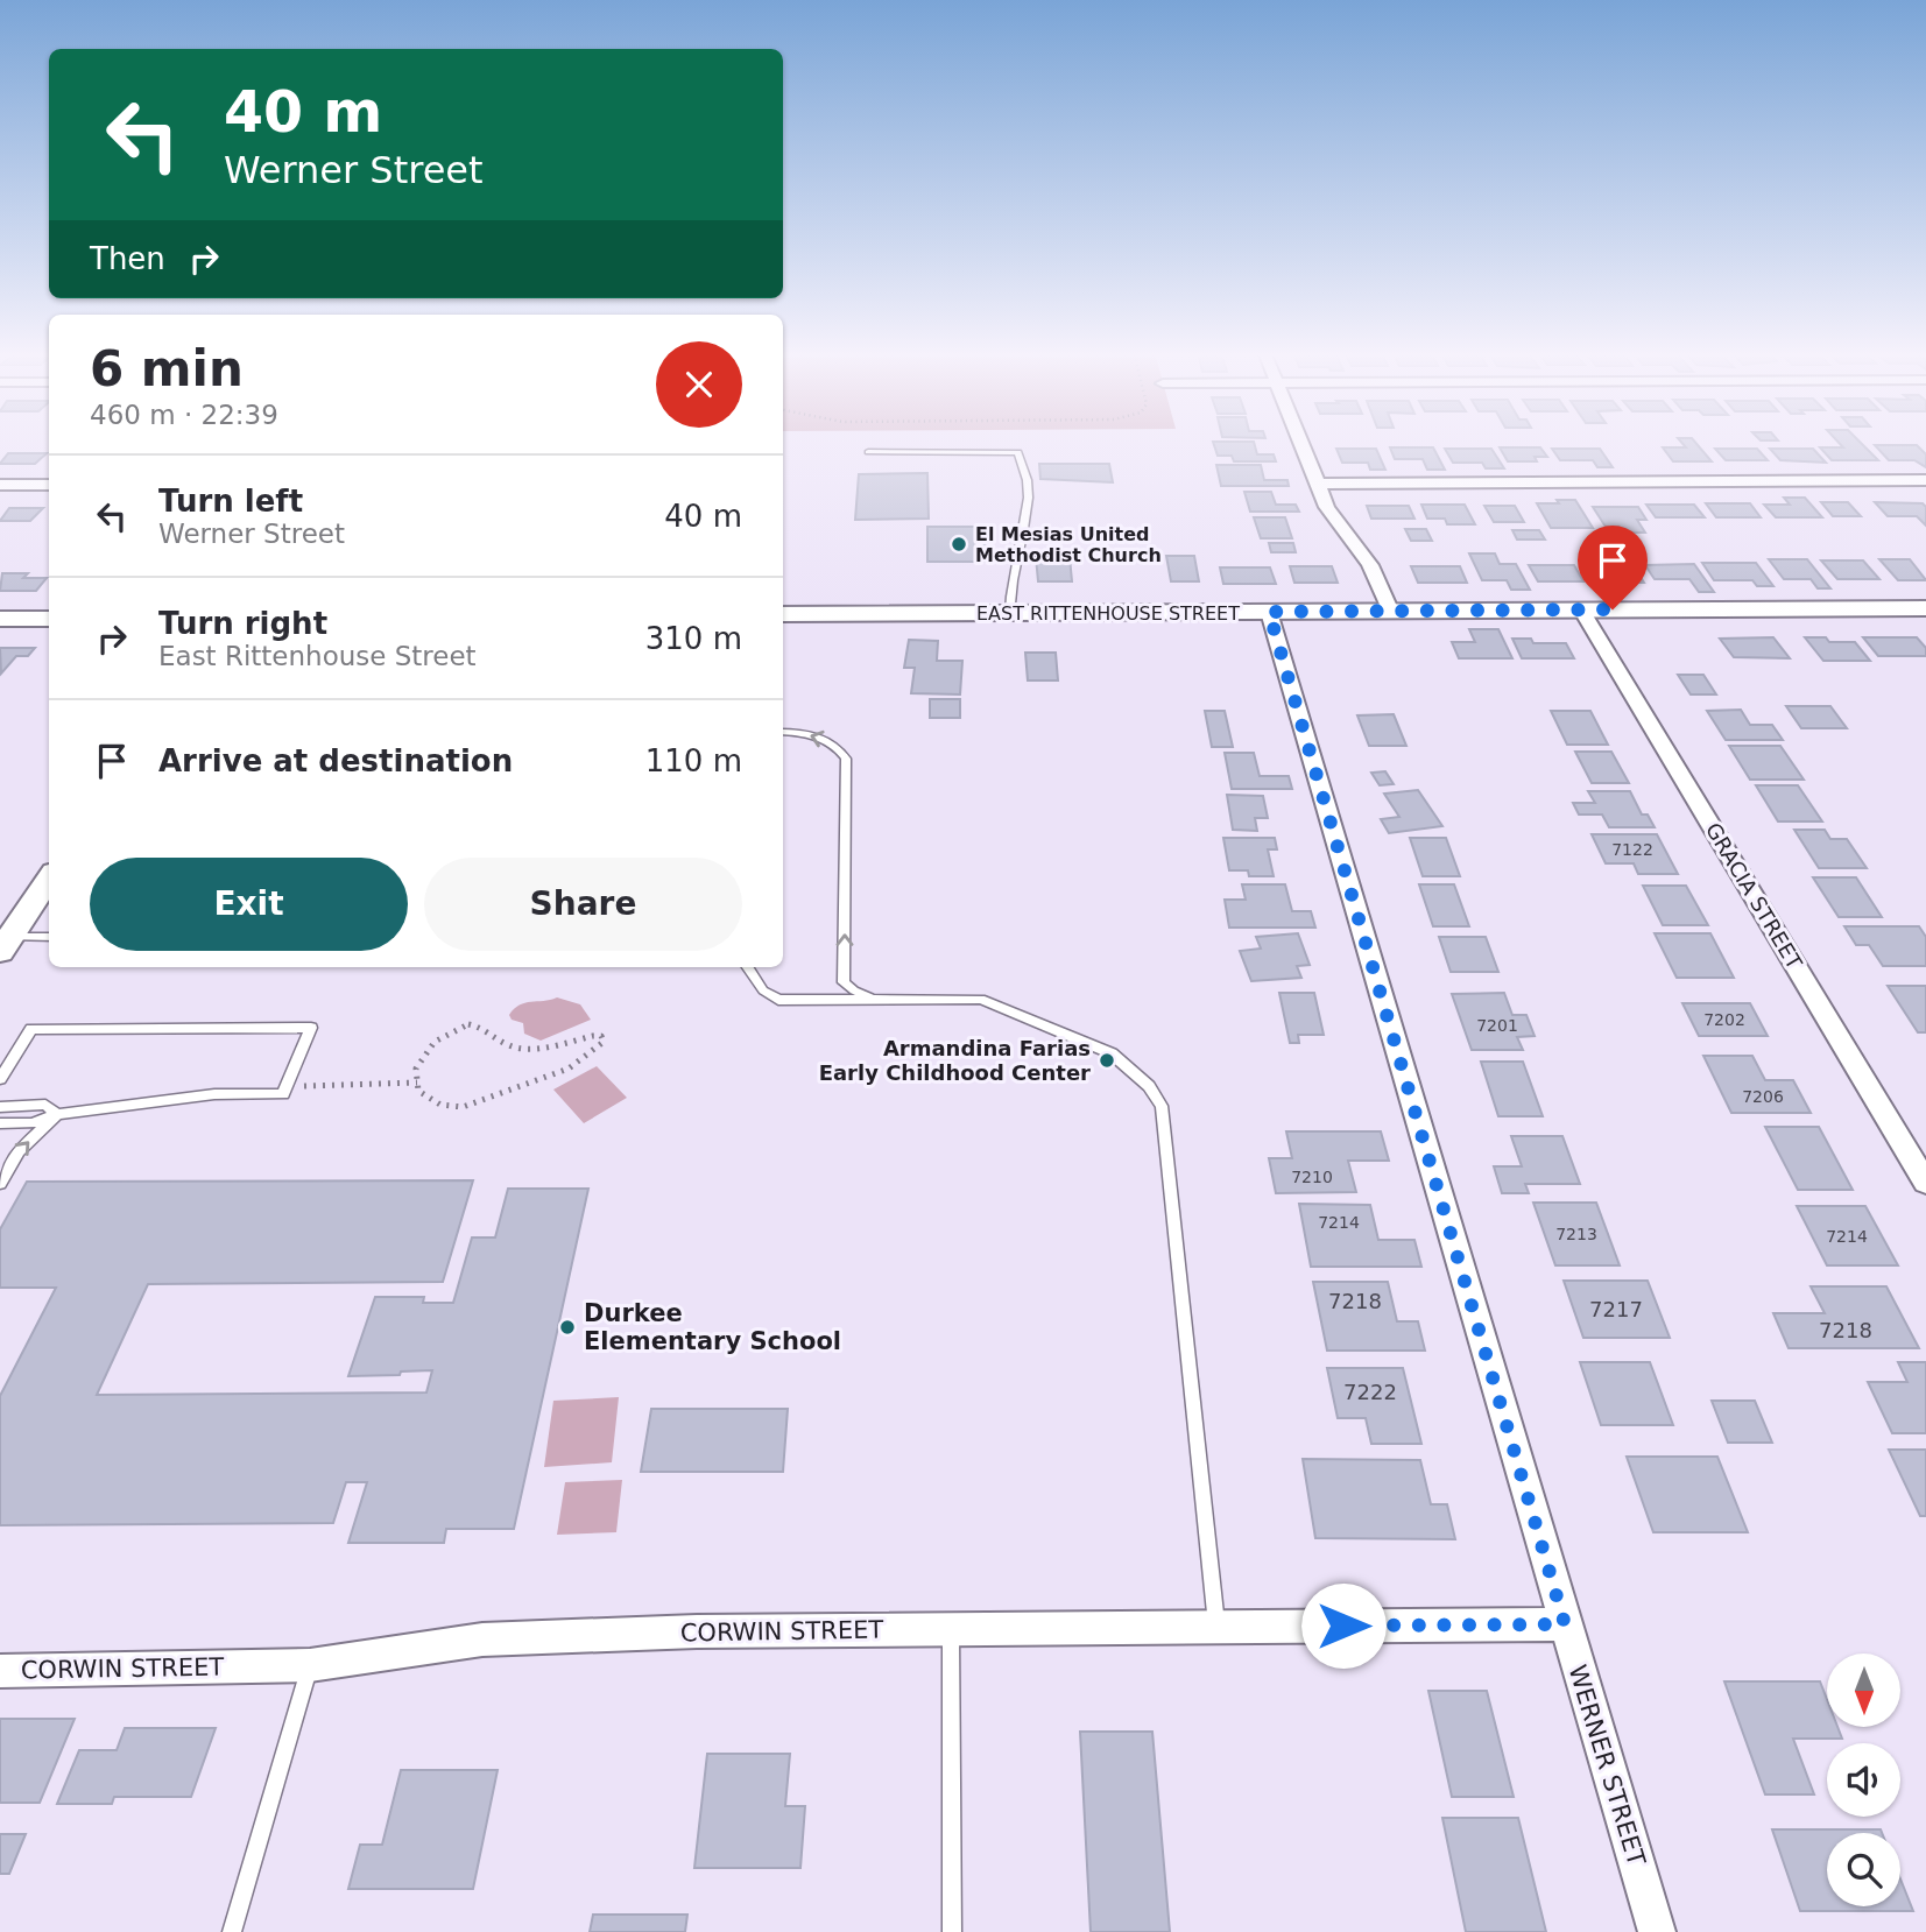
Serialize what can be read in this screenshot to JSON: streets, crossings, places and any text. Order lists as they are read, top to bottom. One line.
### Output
{"streets":{"street":["EAST RITTENHOUSE STREET","GRACIA STREET","CORWIN STREET","WERNER STREET"]},"crossings":[["EAST RITTENHOUSE STREET","GRACIA STREET"],["EAST RITTENHOUSE STREET","WERNER STREET"],["CORWIN STREET","WERNER STREET"]],"places":["El Mesias United Methodist Church","Armandina Farias Early Childhood Center","Durkee Elementary School"],"house_numbers":["7122","7202","7201","7206","7210","7214","7213","7214","7218","7217","7218","7222"],"north":"bottom","page":{"turn":["40 m","Werner Street"],"then":"Then","heading":["6 min","460 m · 22:39"],"list":[{"name":"Turn left","note":"Werner Street","value":"40 m"},{"name":"Turn right","note":"East Rittenhouse Street","value":"310 m"},{"name":"Arrive at destination","value":"110 m"}],"buttons":["Exit","Share"]}}
